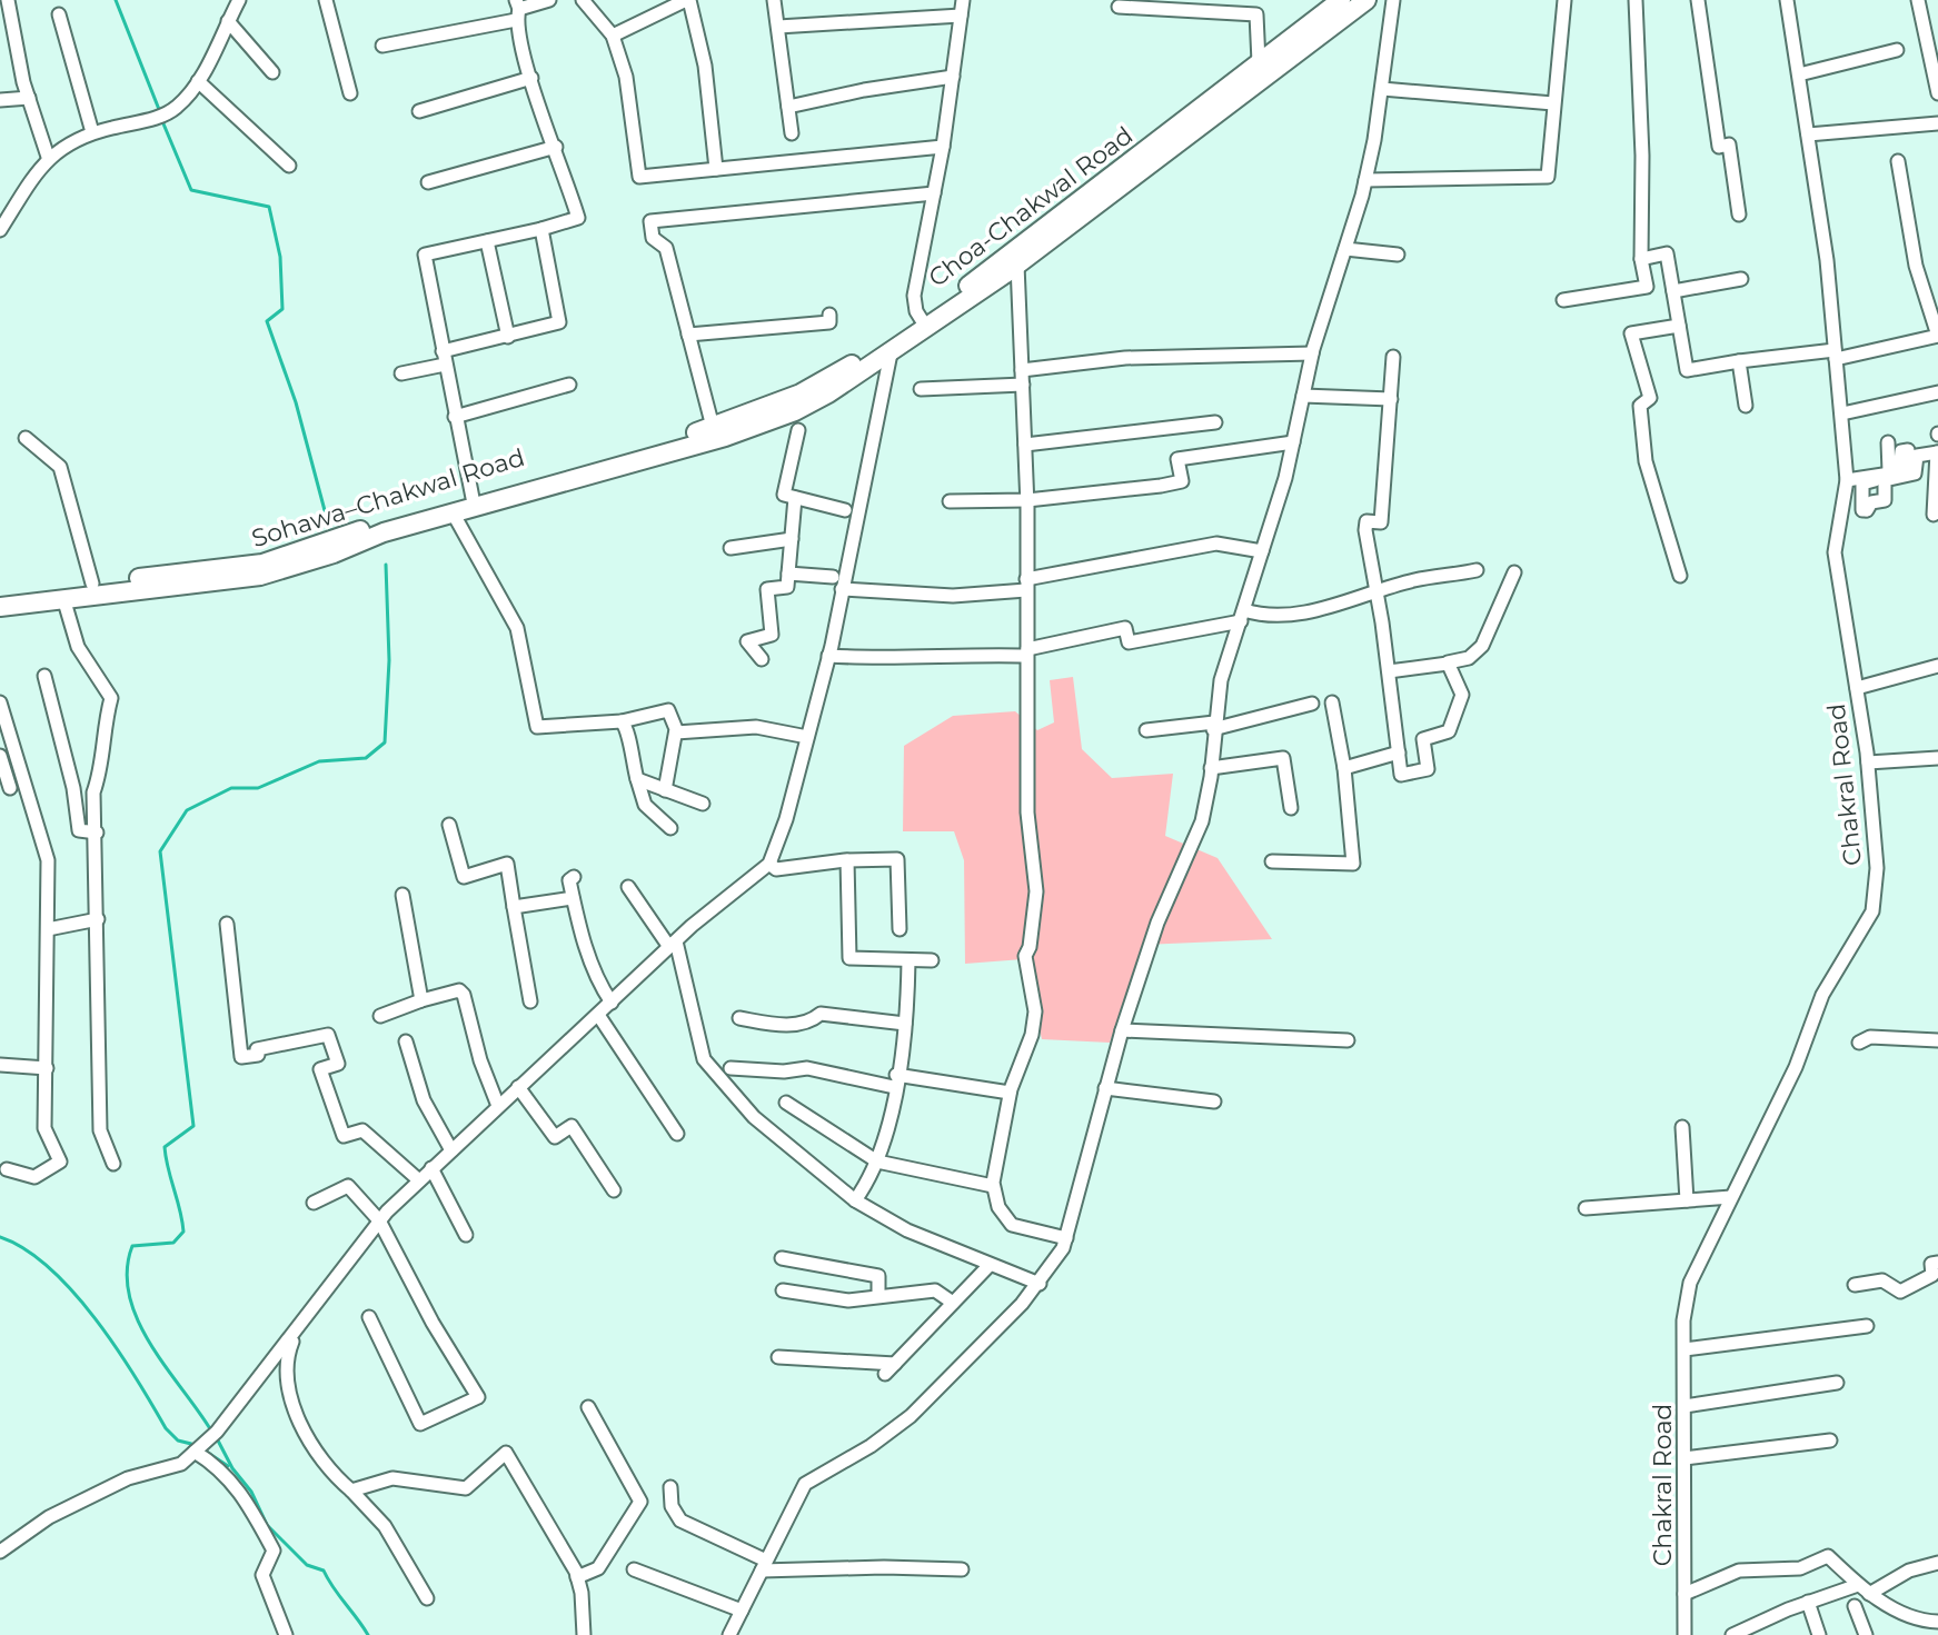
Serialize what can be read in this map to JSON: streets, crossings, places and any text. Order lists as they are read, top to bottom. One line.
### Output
{"streets":{"highway":["Choa-Chakwal Road","Sohawa–Chakwal Road"],"street":["Chakral Road"]},"crossings":[["Choa-Chakwal Road","Sohawa–Chakwal Road"]]}
